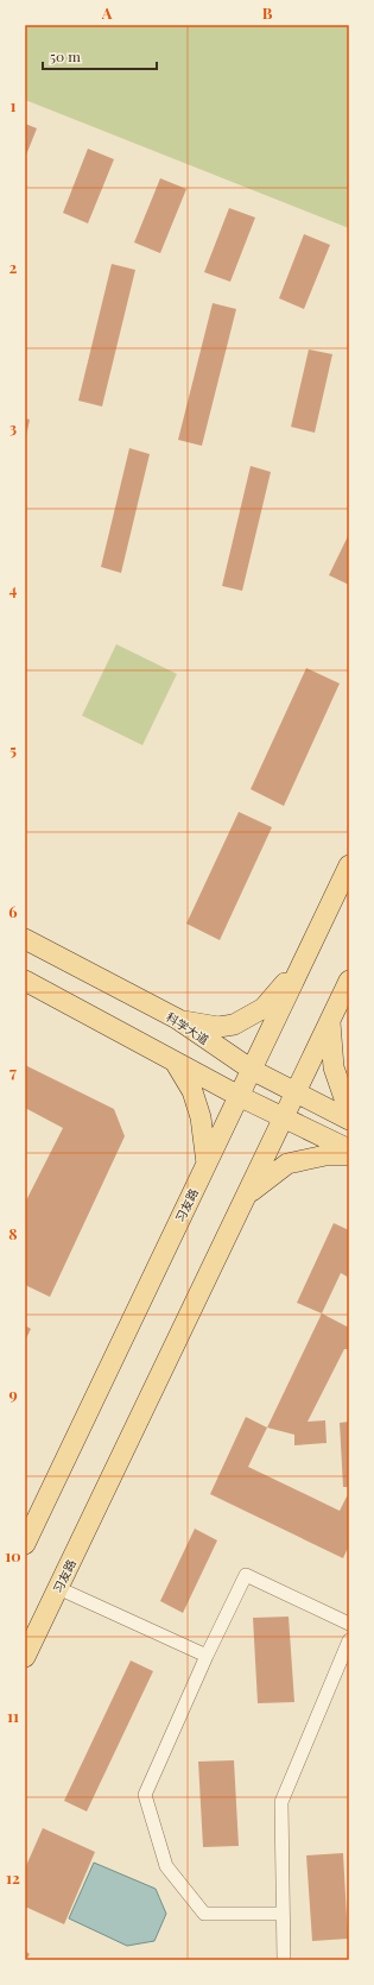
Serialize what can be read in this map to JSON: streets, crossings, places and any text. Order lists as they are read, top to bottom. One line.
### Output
{"streets":{"main road":["科学大道","习友路"]},"crossings":[["科学大道","习友路"]],"scale_bar":"50 m","grid":{"columns":["A","B"],"rows":["1","2","3","4","5","6","7","8","9","10","11","12"]}}
